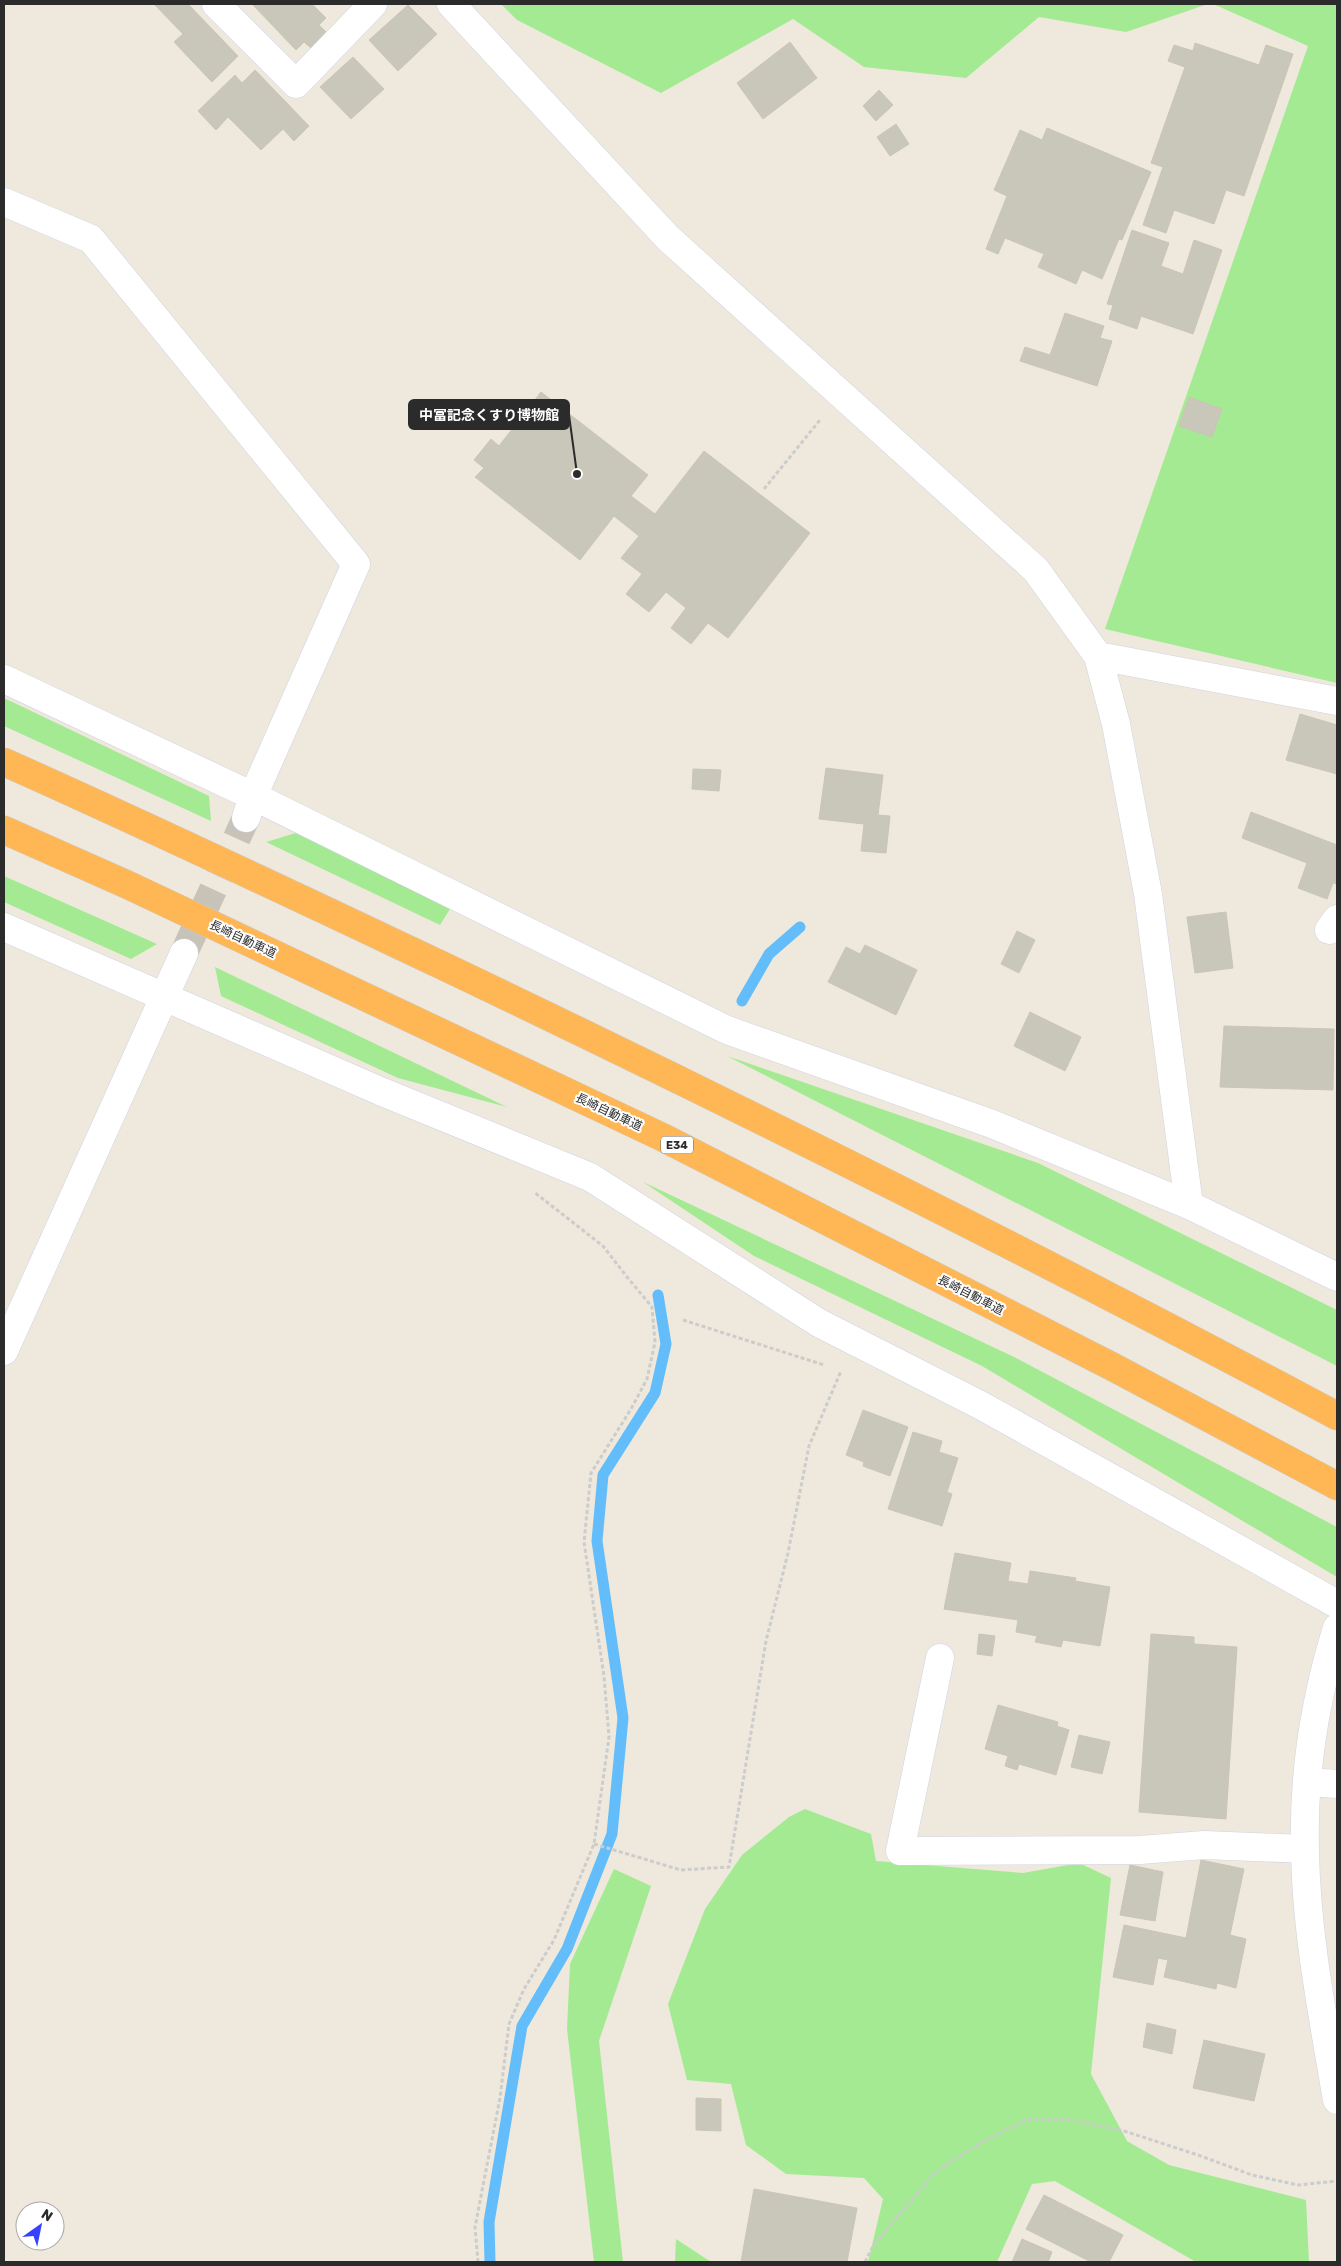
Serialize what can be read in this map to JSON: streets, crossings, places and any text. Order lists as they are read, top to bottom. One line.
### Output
{"streets":{"highway":["長崎自動車道","E34"]},"places":["中冨記念くすり博物館"],"north":"top right"}
